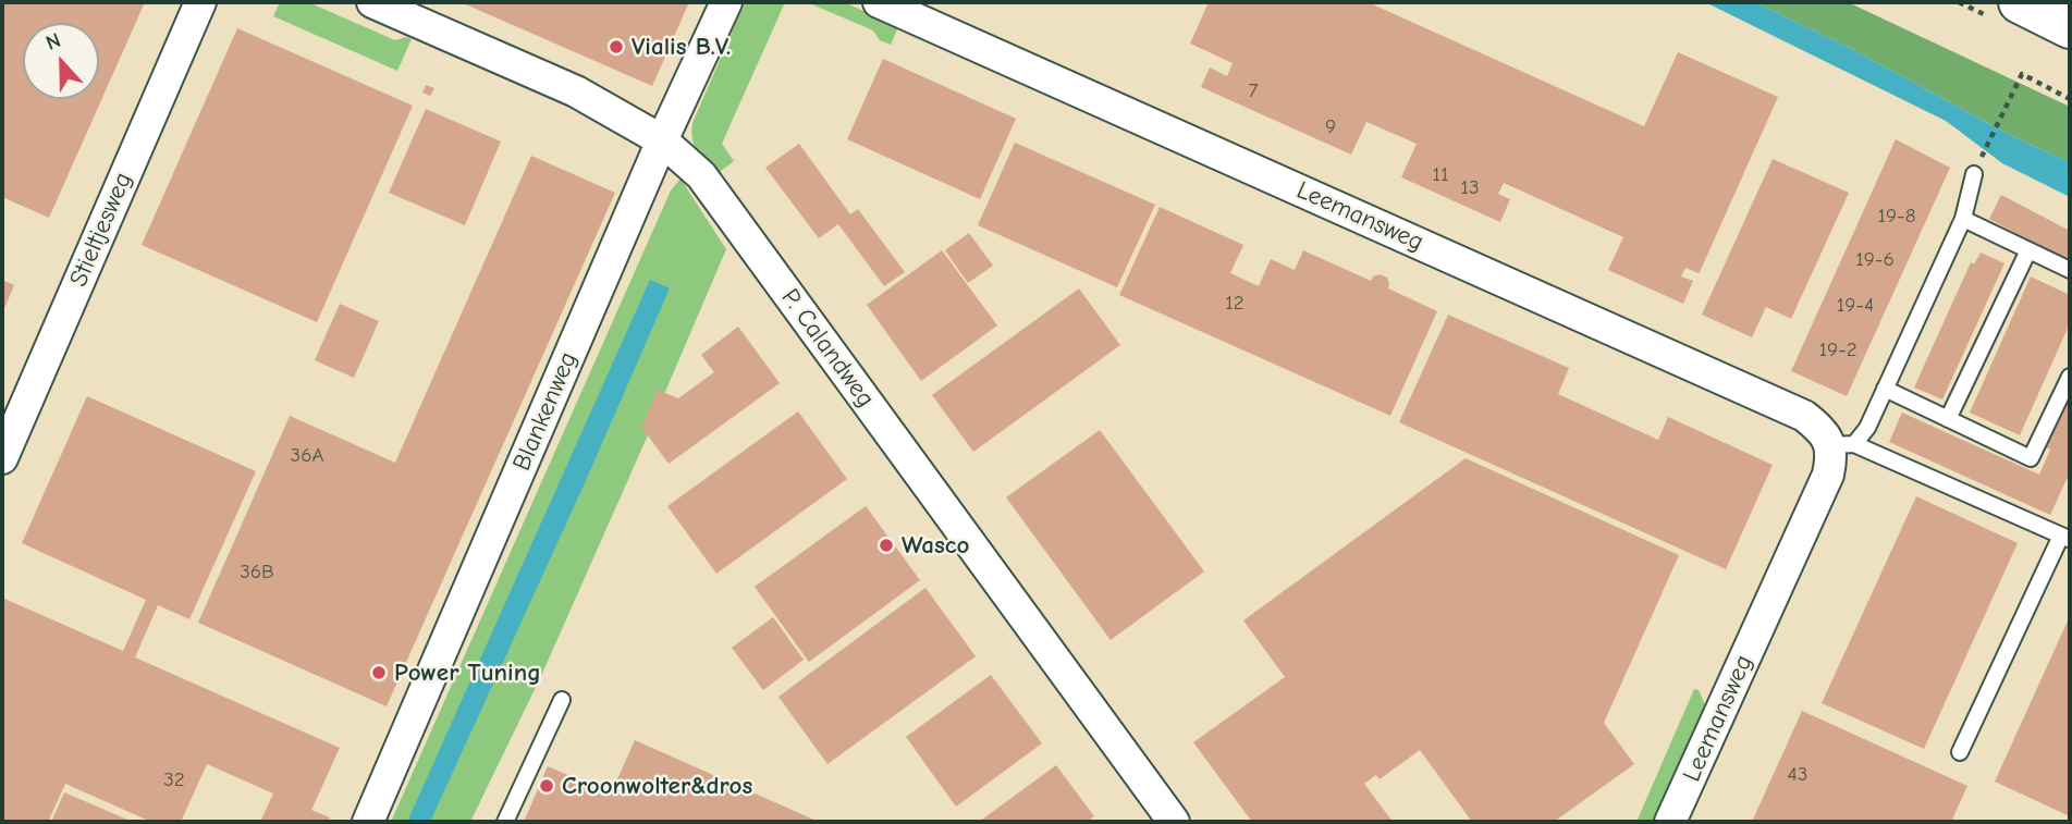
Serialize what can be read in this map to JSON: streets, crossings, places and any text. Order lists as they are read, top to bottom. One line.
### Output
{"streets":{"street":["Leemansweg","Stieltjesweg","P. Calandweg","Blankenweg"]},"crossings":[["P. Calandweg","Blankenweg"]],"places":["Vialis B.V.","Wasco","Power Tuning","Croonwolter&dros"],"house_numbers":["7","9","11","13","19-8","19-6","12","19-4","19-2","36A","36B","43","32"],"north":"top"}
